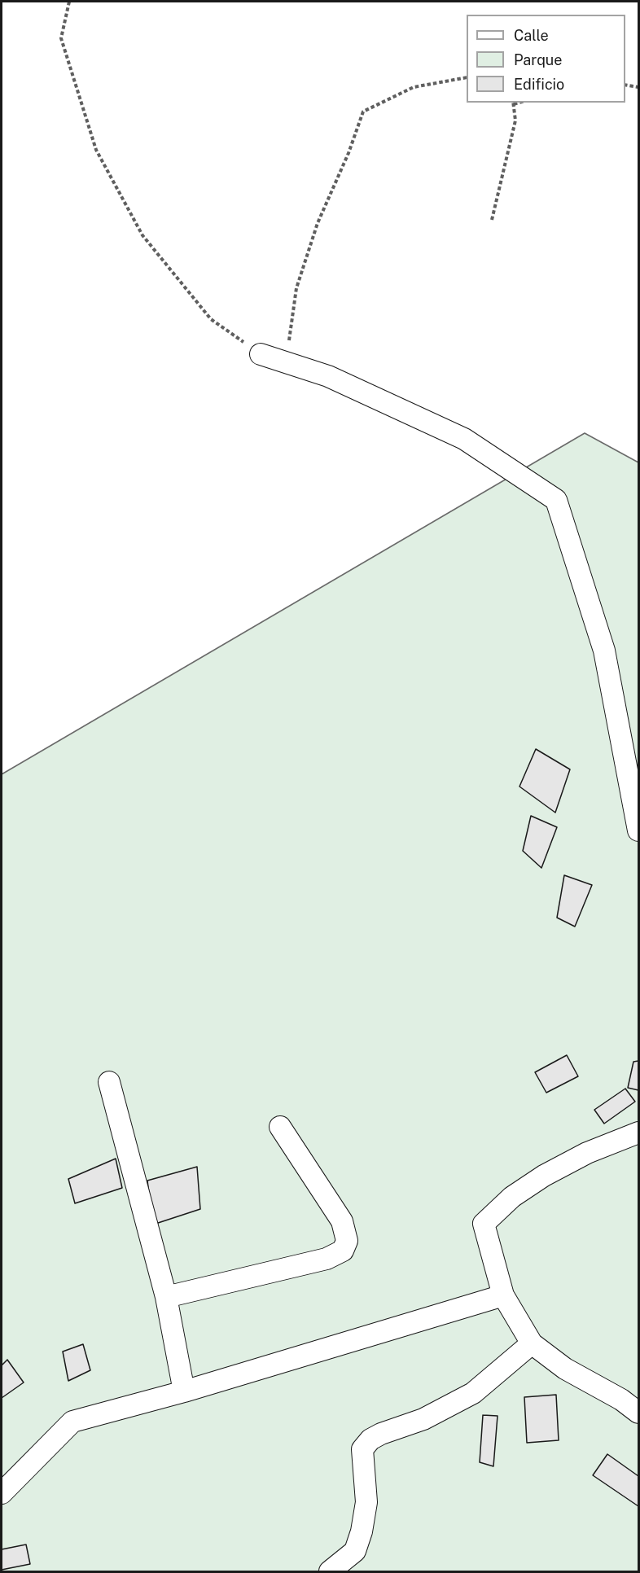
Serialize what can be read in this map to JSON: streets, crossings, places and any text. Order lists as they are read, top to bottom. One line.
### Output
{"legend":["Calle","Parque","Edificio"]}
